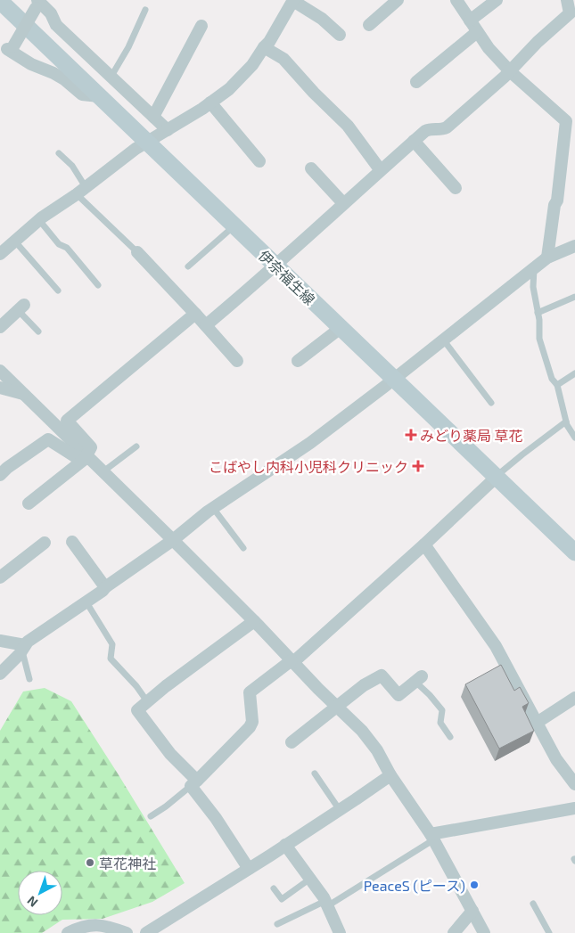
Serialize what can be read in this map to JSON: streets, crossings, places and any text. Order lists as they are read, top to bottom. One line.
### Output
{"streets":{"main road":["伊奈福生線"]},"places":{"health":["みどり薬局 草花","こばやし内科小児科クリニック"],"other":["草花神社","PeaceS (ピース)"]},"north":"bottom left"}
